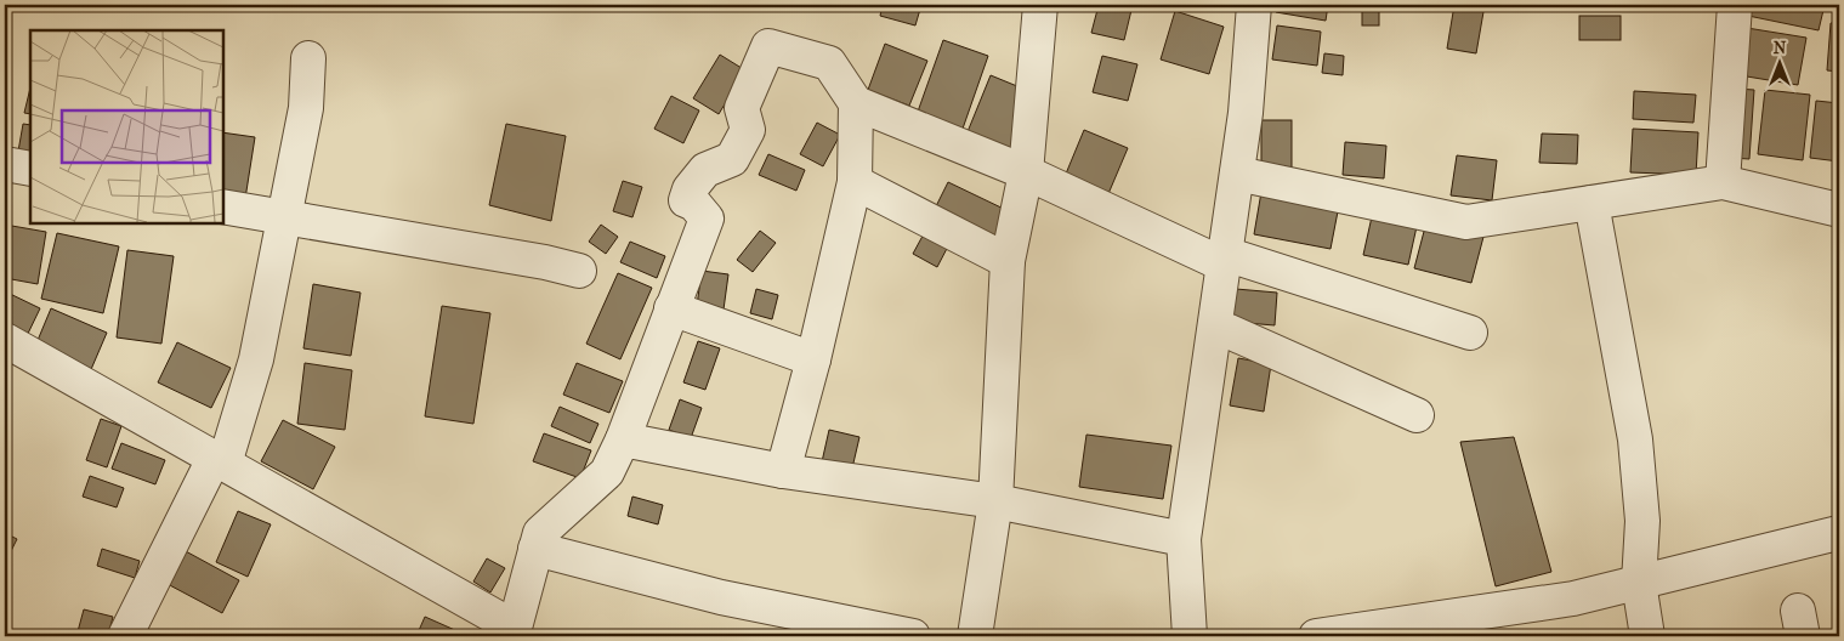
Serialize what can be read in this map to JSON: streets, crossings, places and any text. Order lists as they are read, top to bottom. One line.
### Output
{"north":"top"}
